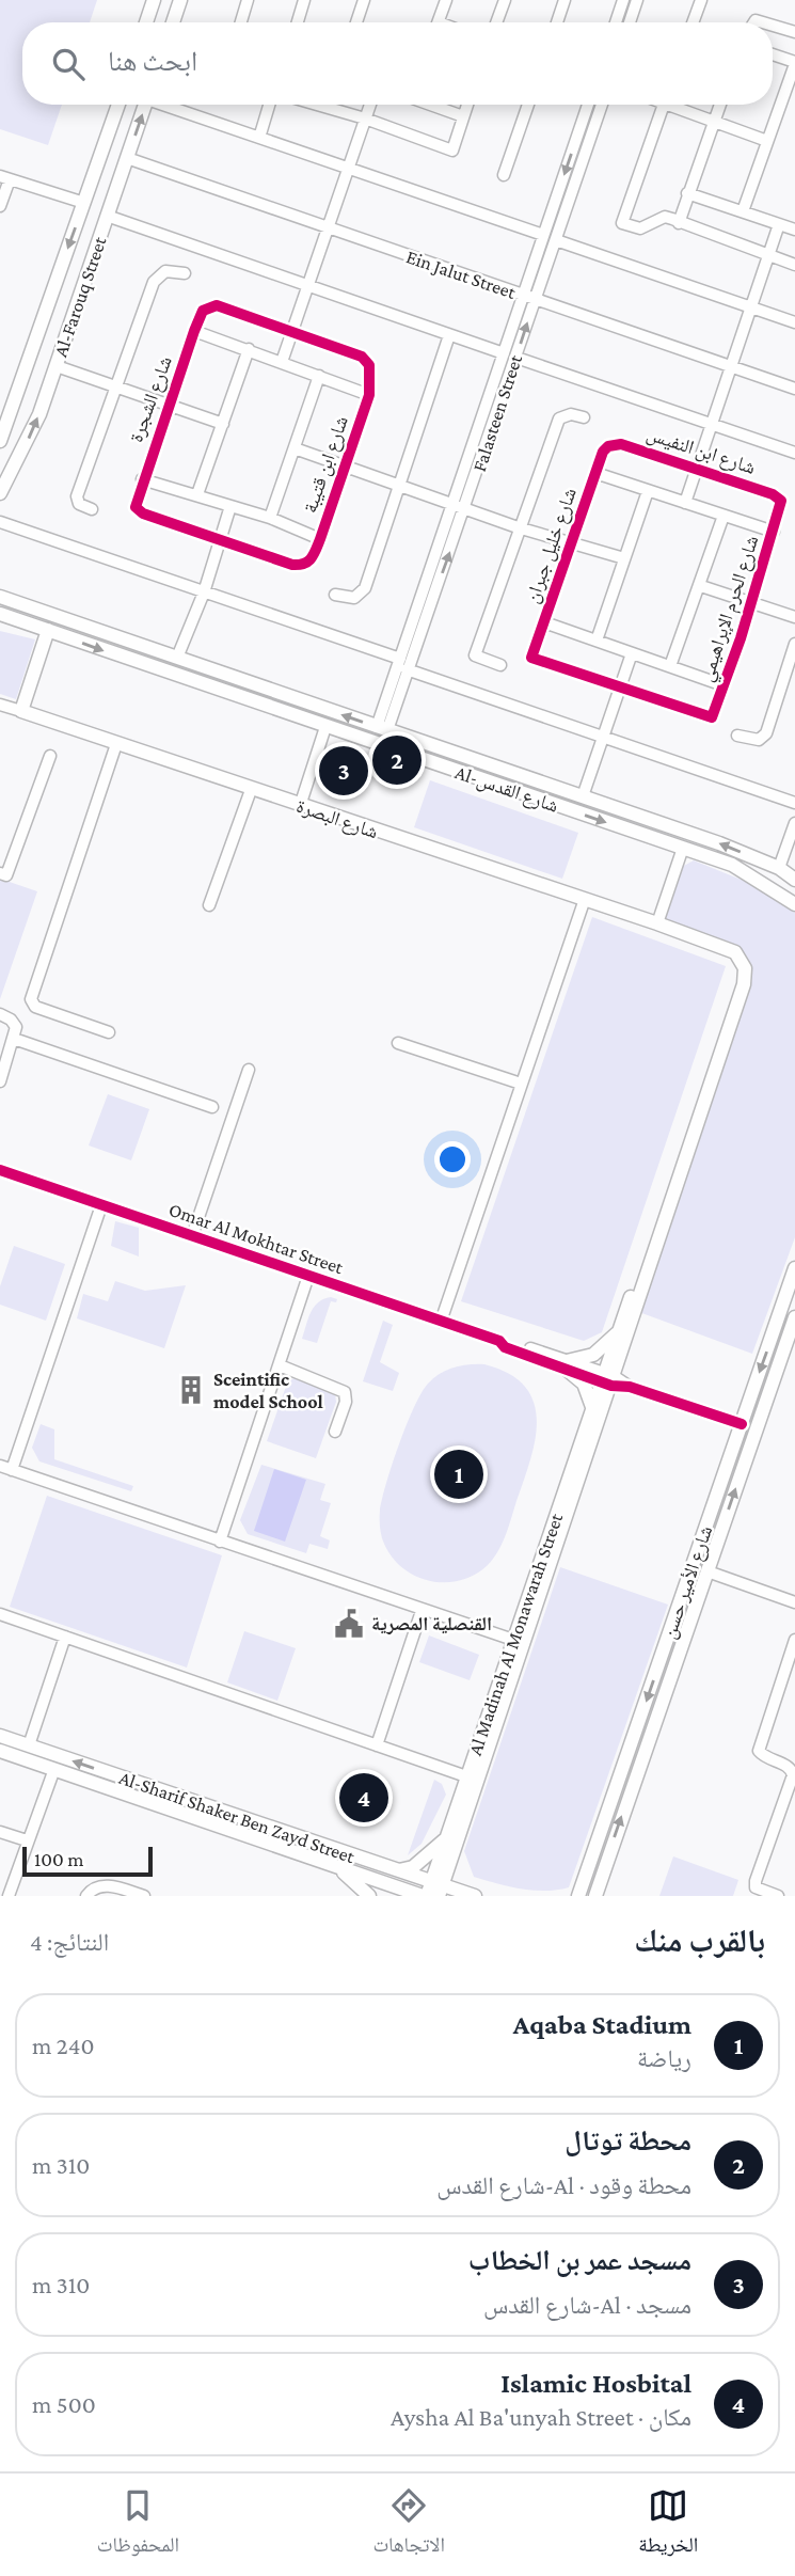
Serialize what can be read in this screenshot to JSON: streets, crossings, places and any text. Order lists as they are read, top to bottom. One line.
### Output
{"streets":{"main road":["Al-Farouq Street","Al-شارع القدس","شارع البصرة","شارع الأمير حسن","Al Madinah Al Monawarah Street","Al-Sharif Shaker Ben Zayd Street"],"street":["Ein Jalut Street","شارع الشجرة","Falasteen Street","شارع ابن النفيس","شارع ابن قتيبة","شارع خليل جبران","شارع الحرم الإبراهيمي","Omar Al Mokhtar Street"]},"crossings":[["Ein Jalut Street","Al-Farouq Street"],["Ein Jalut Street","Falasteen Street"],["شارع الشجرة","شارع ابن قتيبة"],["Falasteen Street","Al-شارع القدس"],["شارع ابن النفيس","شارع خليل جبران"],["شارع ابن النفيس","شارع الحرم الإبراهيمي"],["شارع خليل جبران","شارع الحرم الإبراهيمي"],["Omar Al Mokhtar Street","شارع الأمير حسن"],["Omar Al Mokhtar Street","Al Madinah Al Monawarah Street"],["Al Madinah Al Monawarah Street","Al-Sharif Shaker Ben Zayd Street"]],"places":{"building":["Sceintific model School"],"public building":["القنصلية المصرية"]},"scale_bar":"100 m","page":{"search":"ابحث هنا","pins":["2","3","1","4"],"scale":"100 m","heading":["بالقرب منك","النتائج: 4"],"list":[{"mark":"1","name":"Aqaba Stadium","note":"رياضة","value":"240 m"},{"mark":"2","name":"محطة توتال","note":"محطة وقود · Al-شارع القدس","value":"310 m"},{"mark":"3","name":"مسجد عمر بن الخطاب","note":"مسجد · Al-شارع القدس","value":"310 m"},{"mark":"4","name":"Islamic Hosbital","note":"مكان · Aysha Al Ba'unyah Street","value":"500 m"}],"nav":["الخريطة","الاتجاهات","المحفوظات"]}}
